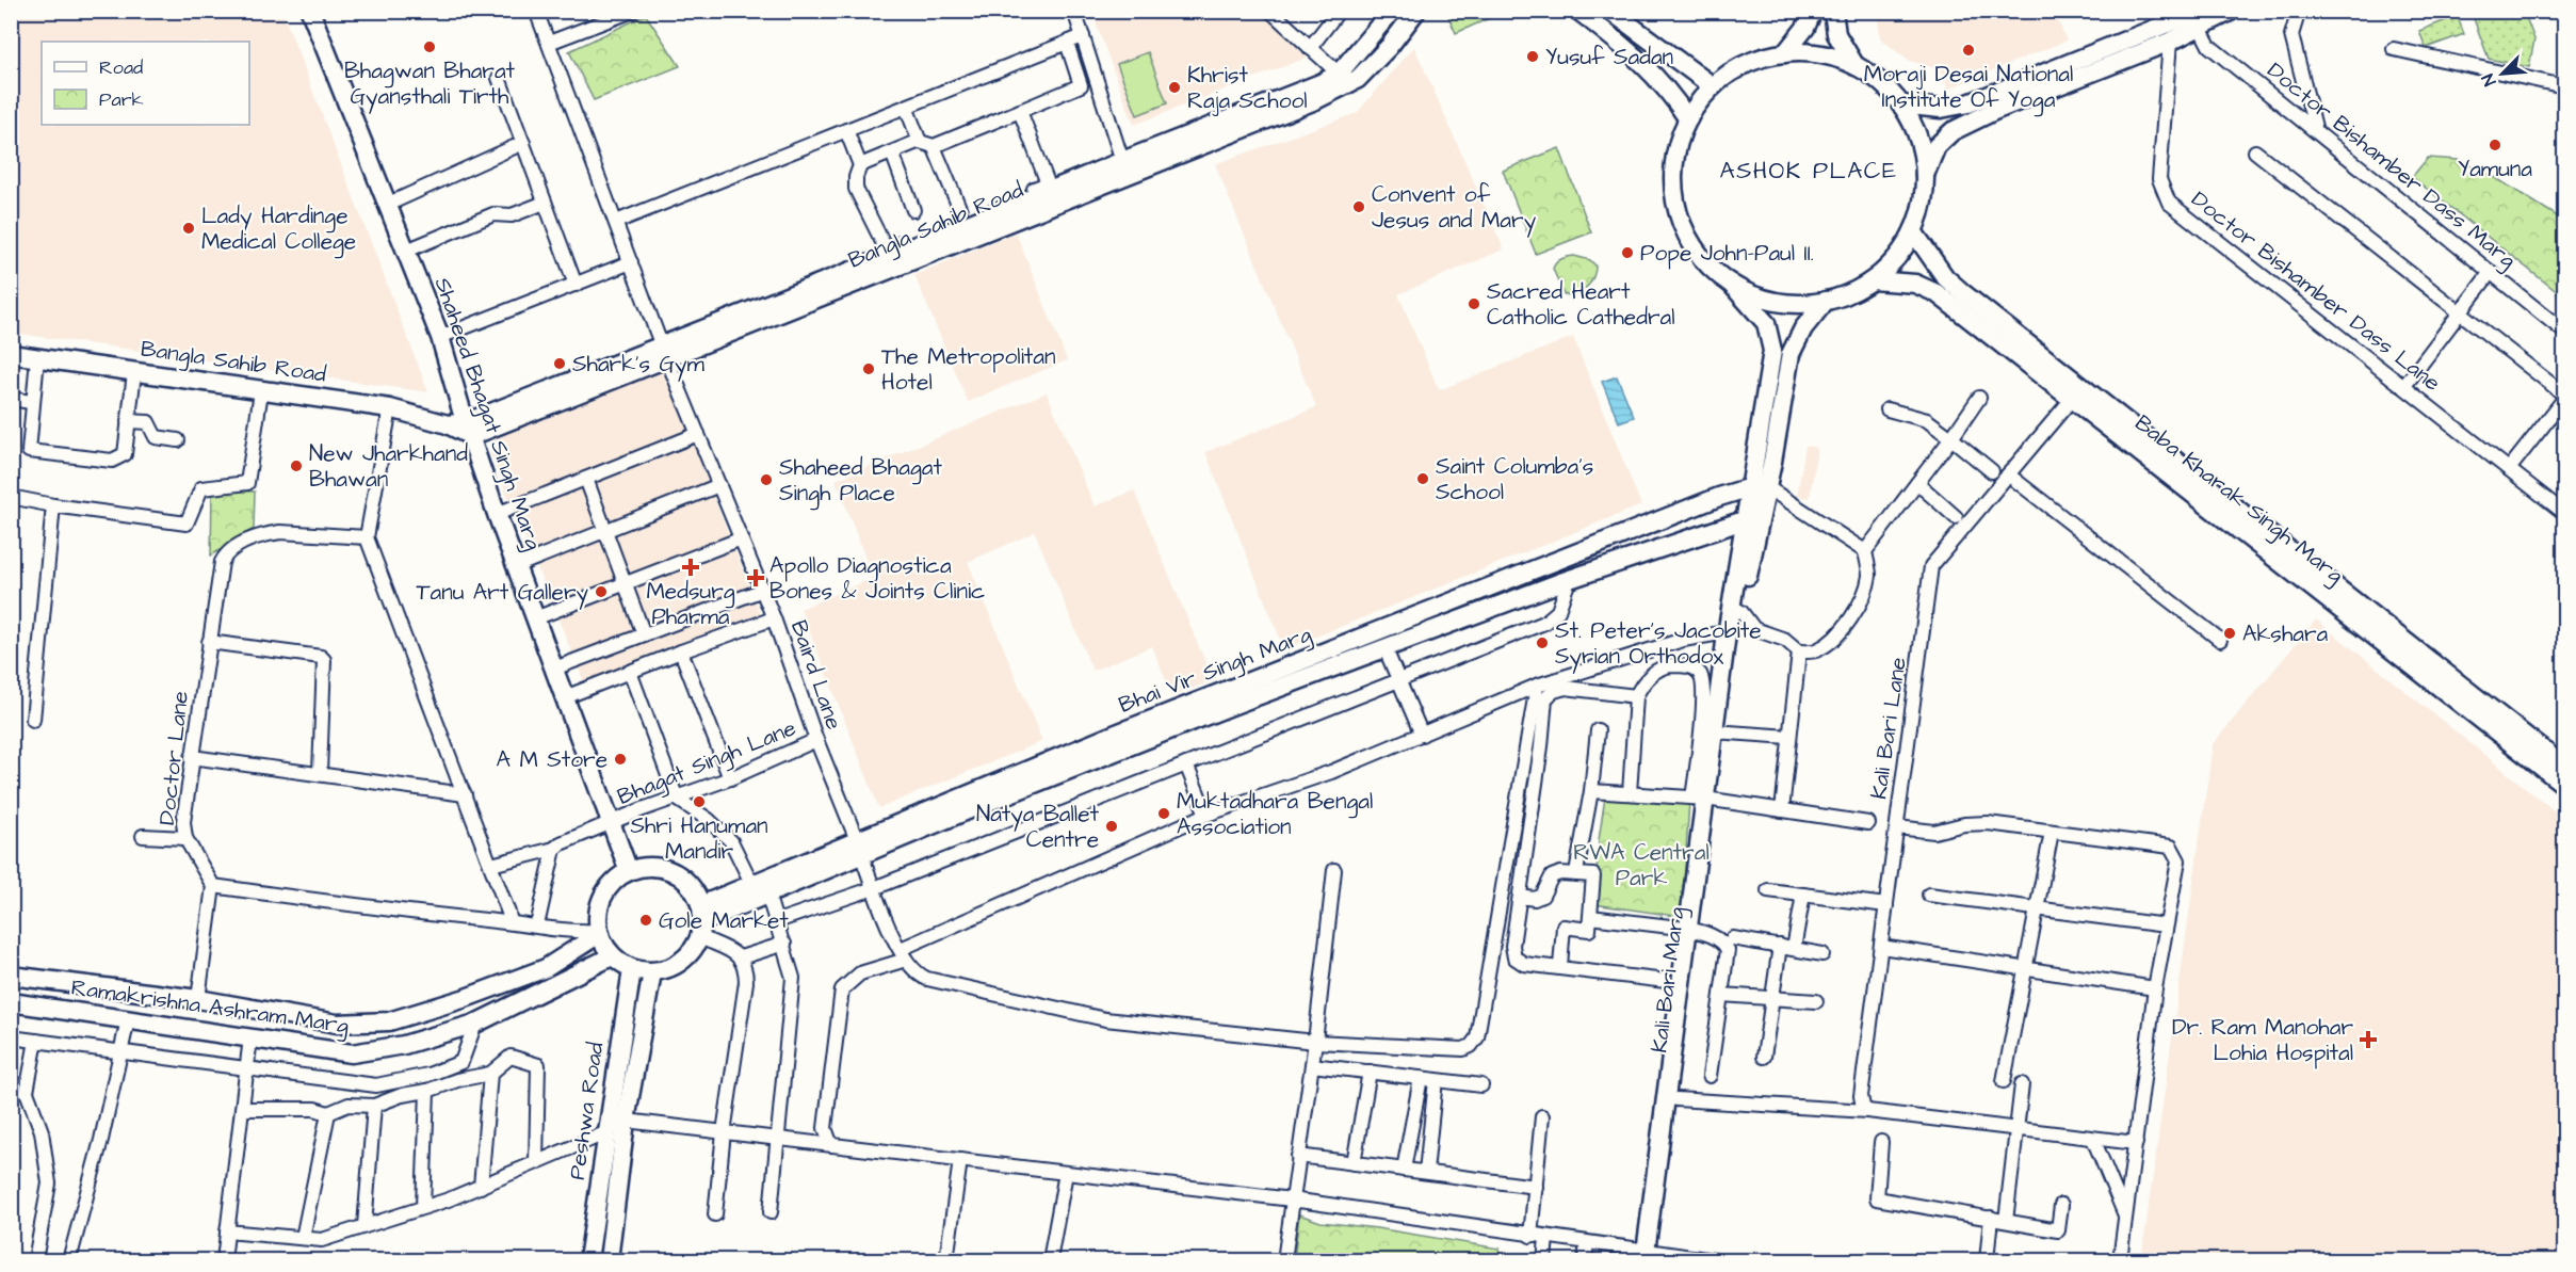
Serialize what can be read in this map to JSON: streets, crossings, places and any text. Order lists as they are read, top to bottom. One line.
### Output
{"streets":{"street":["Doctor Bishamber Dass Marg","Bangla Sahib Road","Doctor Bishamber Dass Lane","Shaheed Bhagat Singh Marg","Baba Kharak Singh Marg","Bhai Vir Singh Marg","Baird Lane","Kali Bari Lane","Doctor Lane","Bhagat Singh Lane","Kali Bari Marg","Ramakrishna Ashram Marg","Peshwa Road"]},"crossings":[["Bangla Sahib Road","Shaheed Bhagat Singh Marg"],["Bangla Sahib Road","Baird Lane"],["Shaheed Bhagat Singh Marg","Bhai Vir Singh Marg"],["Shaheed Bhagat Singh Marg","Bhagat Singh Lane"],["Shaheed Bhagat Singh Marg","Ramakrishna Ashram Marg"],["Shaheed Bhagat Singh Marg","Peshwa Road"],["Baba Kharak Singh Marg","Kali Bari Lane"],["Bhai Vir Singh Marg","Baird Lane"],["Bhai Vir Singh Marg","Kali Bari Marg"],["Bhai Vir Singh Marg","Ramakrishna Ashram Marg"],["Bhai Vir Singh Marg","Peshwa Road"],["Baird Lane","Bhagat Singh Lane"],["Ramakrishna Ashram Marg","Peshwa Road"]],"districts":["ASHOK PLACE"],"parks":["RWA Central Park"],"places":{"other":["Bhagwan Bharat Gyansthali Tirth","Moraji Desai National Institute Of Yoga","Yusuf Sadan","Khrist Raja School","Yamuna","Convent of Jesus and Mary","Lady Hardinge Medical College","Pope John-Paul II.","Sacred Heart Catholic Cathedral","Shark's Gym","The Metropolitan Hotel","New Jharkhand Bhawan","Saint Columba's School","Shaheed Bhagat Singh Place","Tanu Art Gallery","Akshara","St. Peter’s Jacobite Syrian Orthodox","A M Store","Shri Hanuman Mandir","Muktadhara Bengal Association","Natya Ballet Centre","Gole Market"],"health":["Medsurg Pharma","Apollo Diagnostica Bones & Joints Clinic","Dr. Ram Manohar Lohia Hospital"]},"legend":["Road","Park"],"north":"bottom left"}
